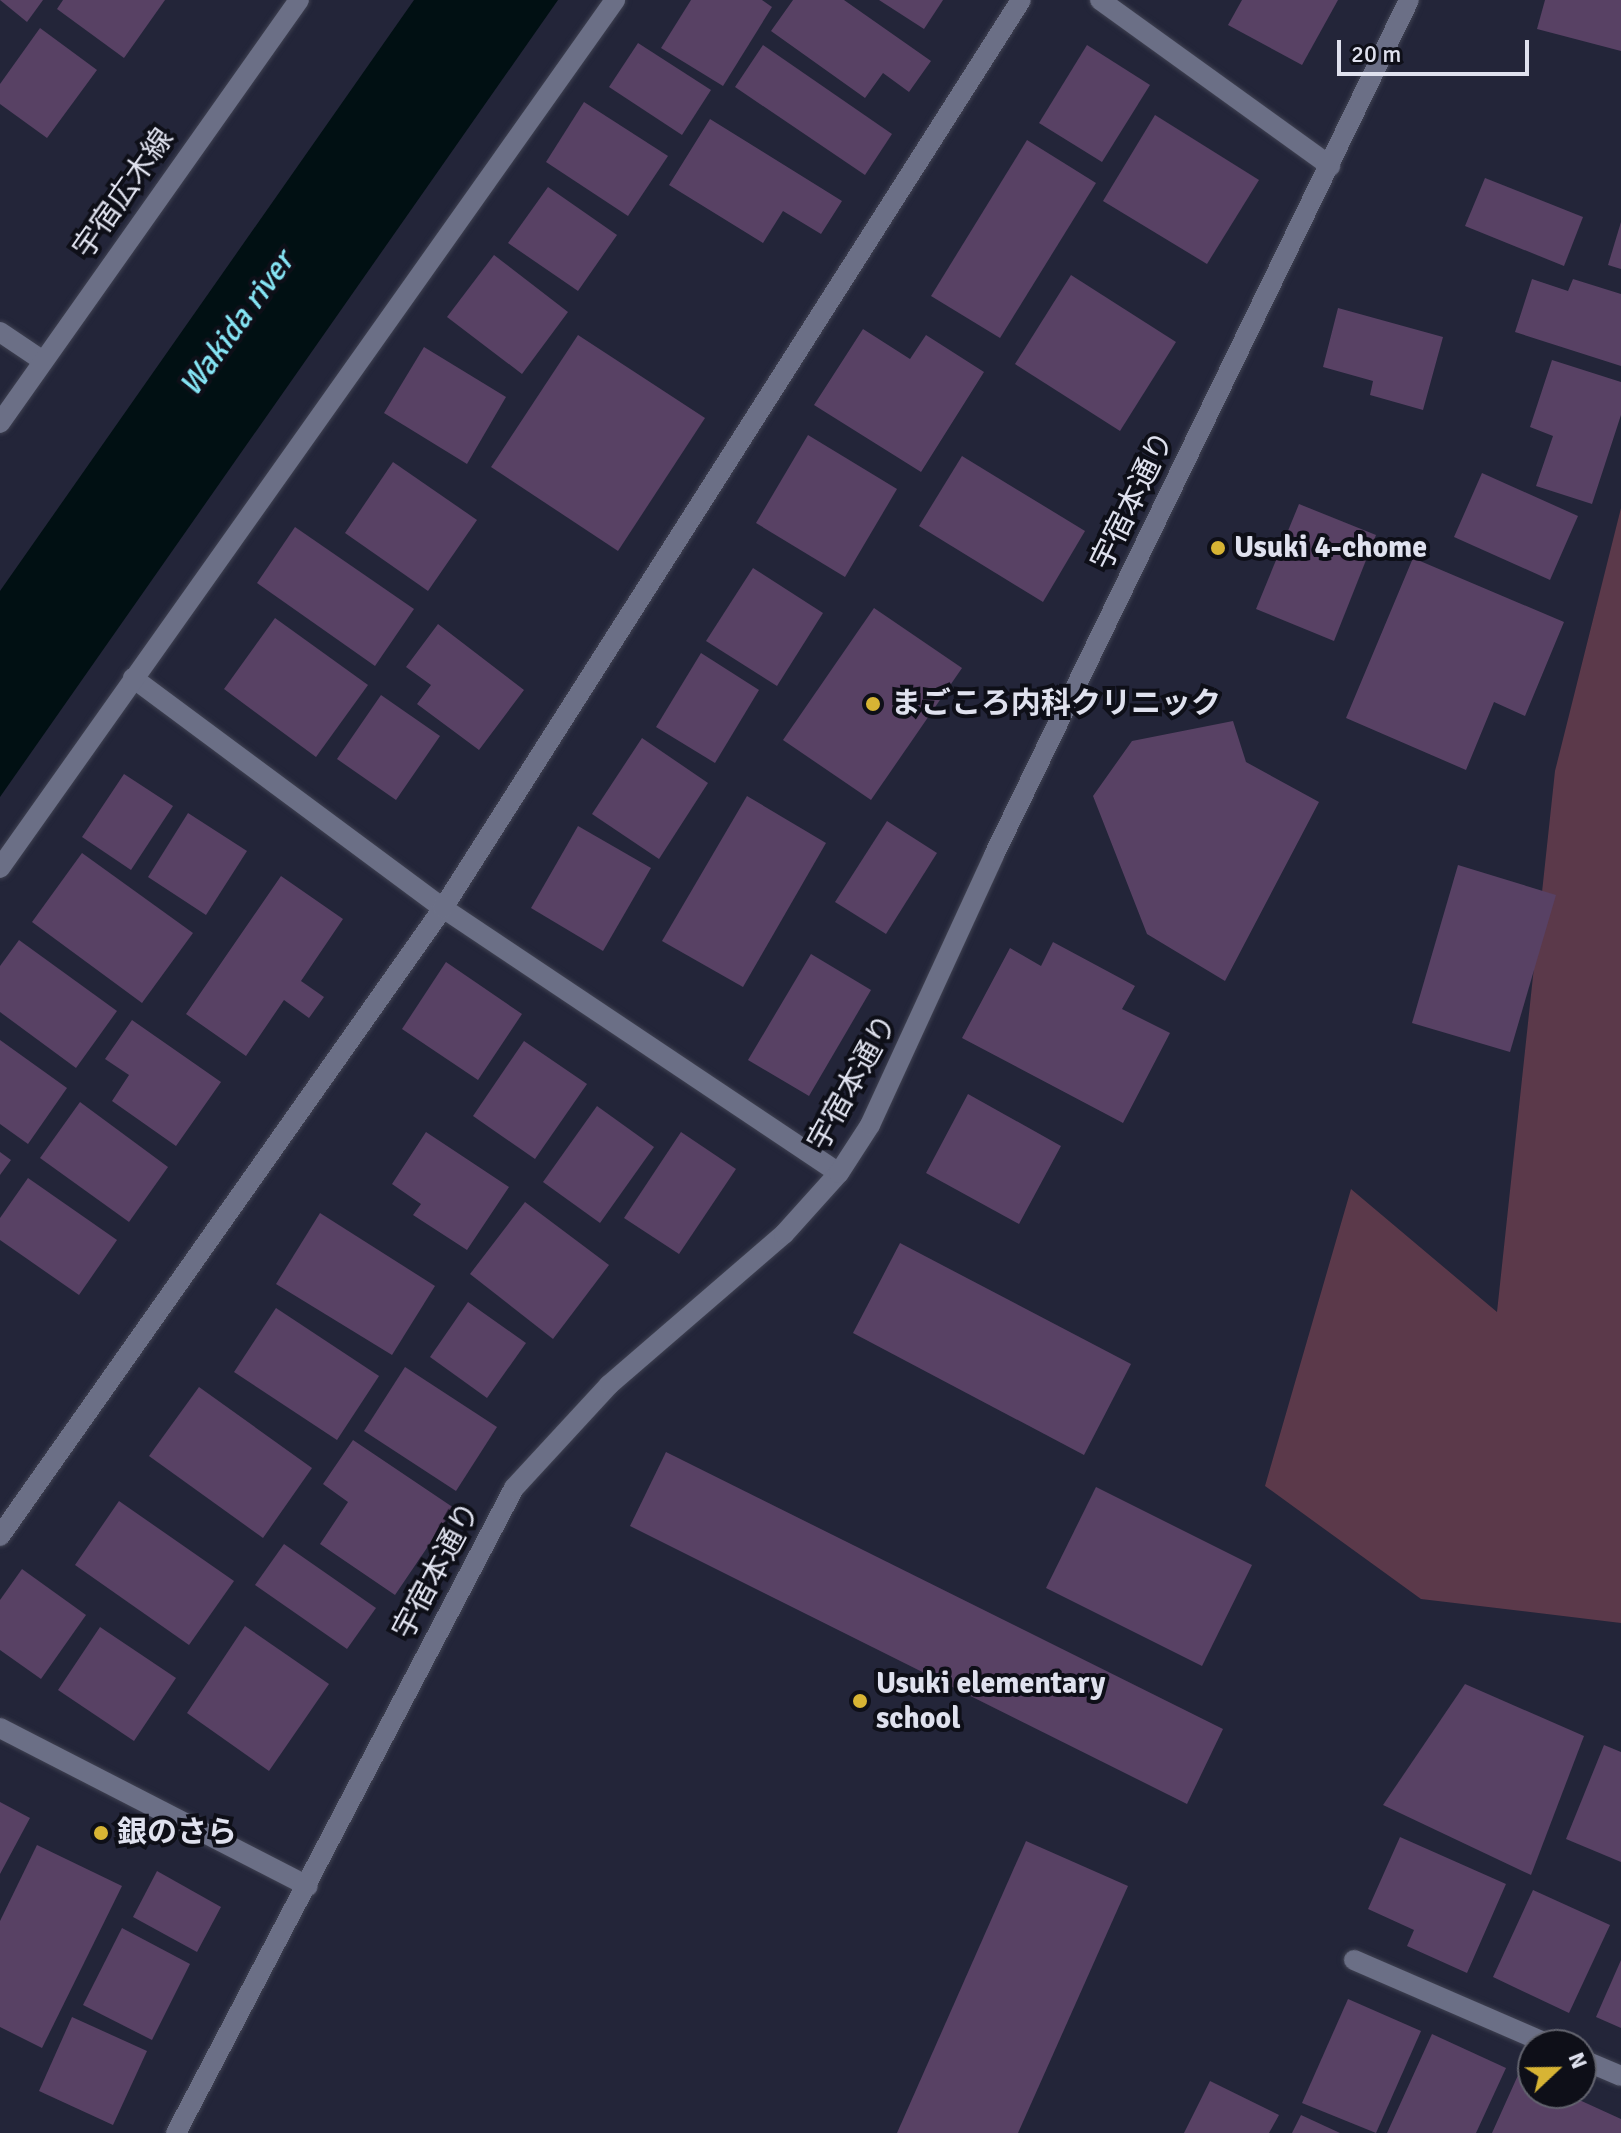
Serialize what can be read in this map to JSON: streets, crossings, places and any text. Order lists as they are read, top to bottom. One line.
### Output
{"streets":{"street":["宇宿広木線","宇宿本通り"]},"water":["Wakida river"],"places":["Usuki 4-chome","まごころ内科クリニック","Usuki elementary school","銀のさら"],"scale_bar":"20 m","north":"right"}
